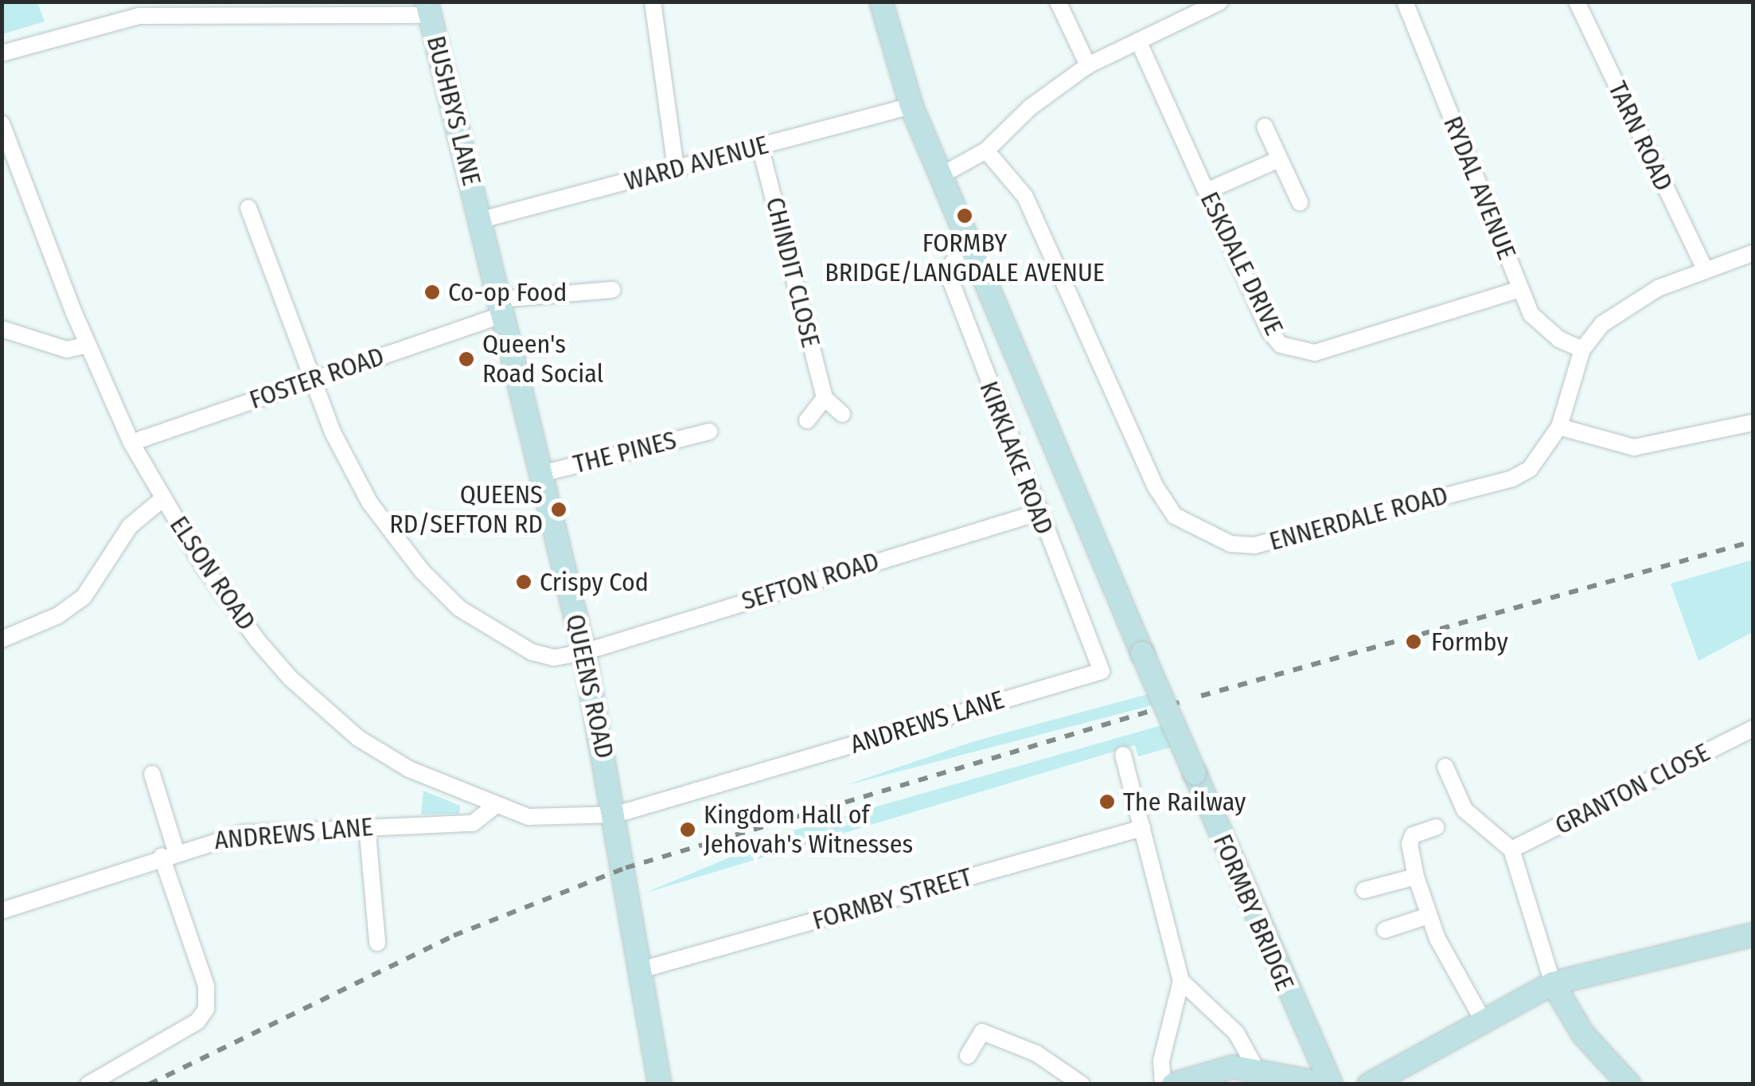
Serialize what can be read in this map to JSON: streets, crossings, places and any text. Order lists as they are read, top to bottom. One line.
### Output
{"streets":{"street":["BUSHBYS LANE","TARN ROAD","WARD AVENUE","RYDAL AVENUE","ESKDALE DRIVE","CHINDIT CLOSE","FOSTER ROAD","THE PINES","KIRKLAKE ROAD","ENNERDALE ROAD","ELSON ROAD","SEFTON ROAD","QUEENS ROAD","ANDREWS LANE","GRANTON CLOSE","FORMBY STREET","FORMBY BRIDGE"]},"crossings":[["BUSHBYS LANE","WARD AVENUE"],["BUSHBYS LANE","QUEENS ROAD"],["TARN ROAD","ENNERDALE ROAD"],["WARD AVENUE","CHINDIT CLOSE"],["WARD AVENUE","KIRKLAKE ROAD"],["WARD AVENUE","QUEENS ROAD"],["RYDAL AVENUE","ESKDALE DRIVE"],["RYDAL AVENUE","ENNERDALE ROAD"],["FOSTER ROAD","ELSON ROAD"],["FOSTER ROAD","SEFTON ROAD"],["FOSTER ROAD","QUEENS ROAD"],["THE PINES","QUEENS ROAD"],["KIRKLAKE ROAD","SEFTON ROAD"],["KIRKLAKE ROAD","ANDREWS LANE"],["KIRKLAKE ROAD","FORMBY BRIDGE"],["ELSON ROAD","QUEENS ROAD"],["ELSON ROAD","ANDREWS LANE"],["SEFTON ROAD","QUEENS ROAD"],["QUEENS ROAD","ANDREWS LANE"],["QUEENS ROAD","FORMBY STREET"]],"places":["FORMBY BRIDGE/LANGDALE AVENUE","Co-op Food","Queen's Road Social","QUEENS RD/SEFTON RD","Crispy Cod","Formby","The Railway","Kingdom Hall of Jehovah's Witnesses"]}
